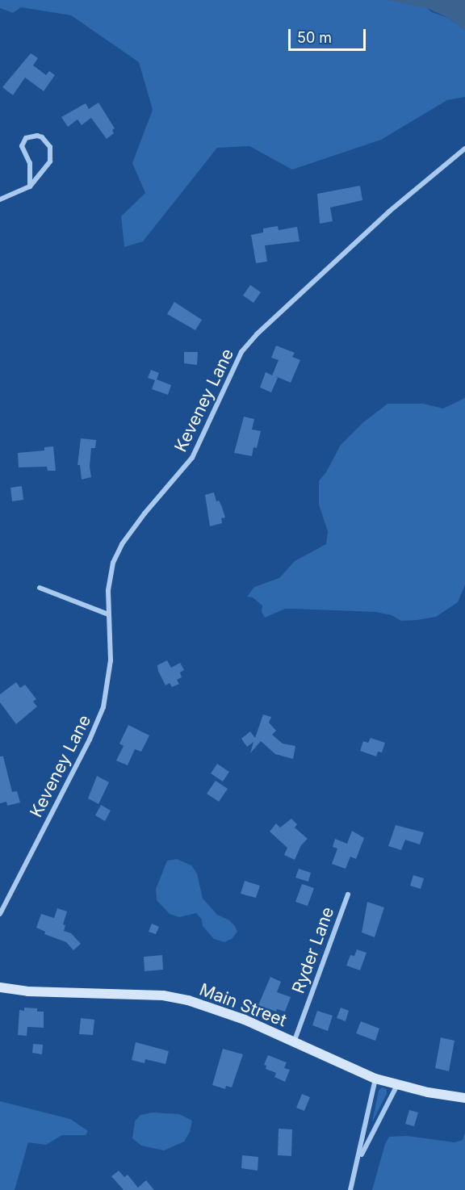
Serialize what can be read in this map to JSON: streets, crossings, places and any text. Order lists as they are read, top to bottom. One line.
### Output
{"streets":{"main road":["Main Street"],"street":["Keveney Lane","Ryder Lane"]},"crossings":[["Ryder Lane","Main Street"]],"scale_bar":"50 m"}
